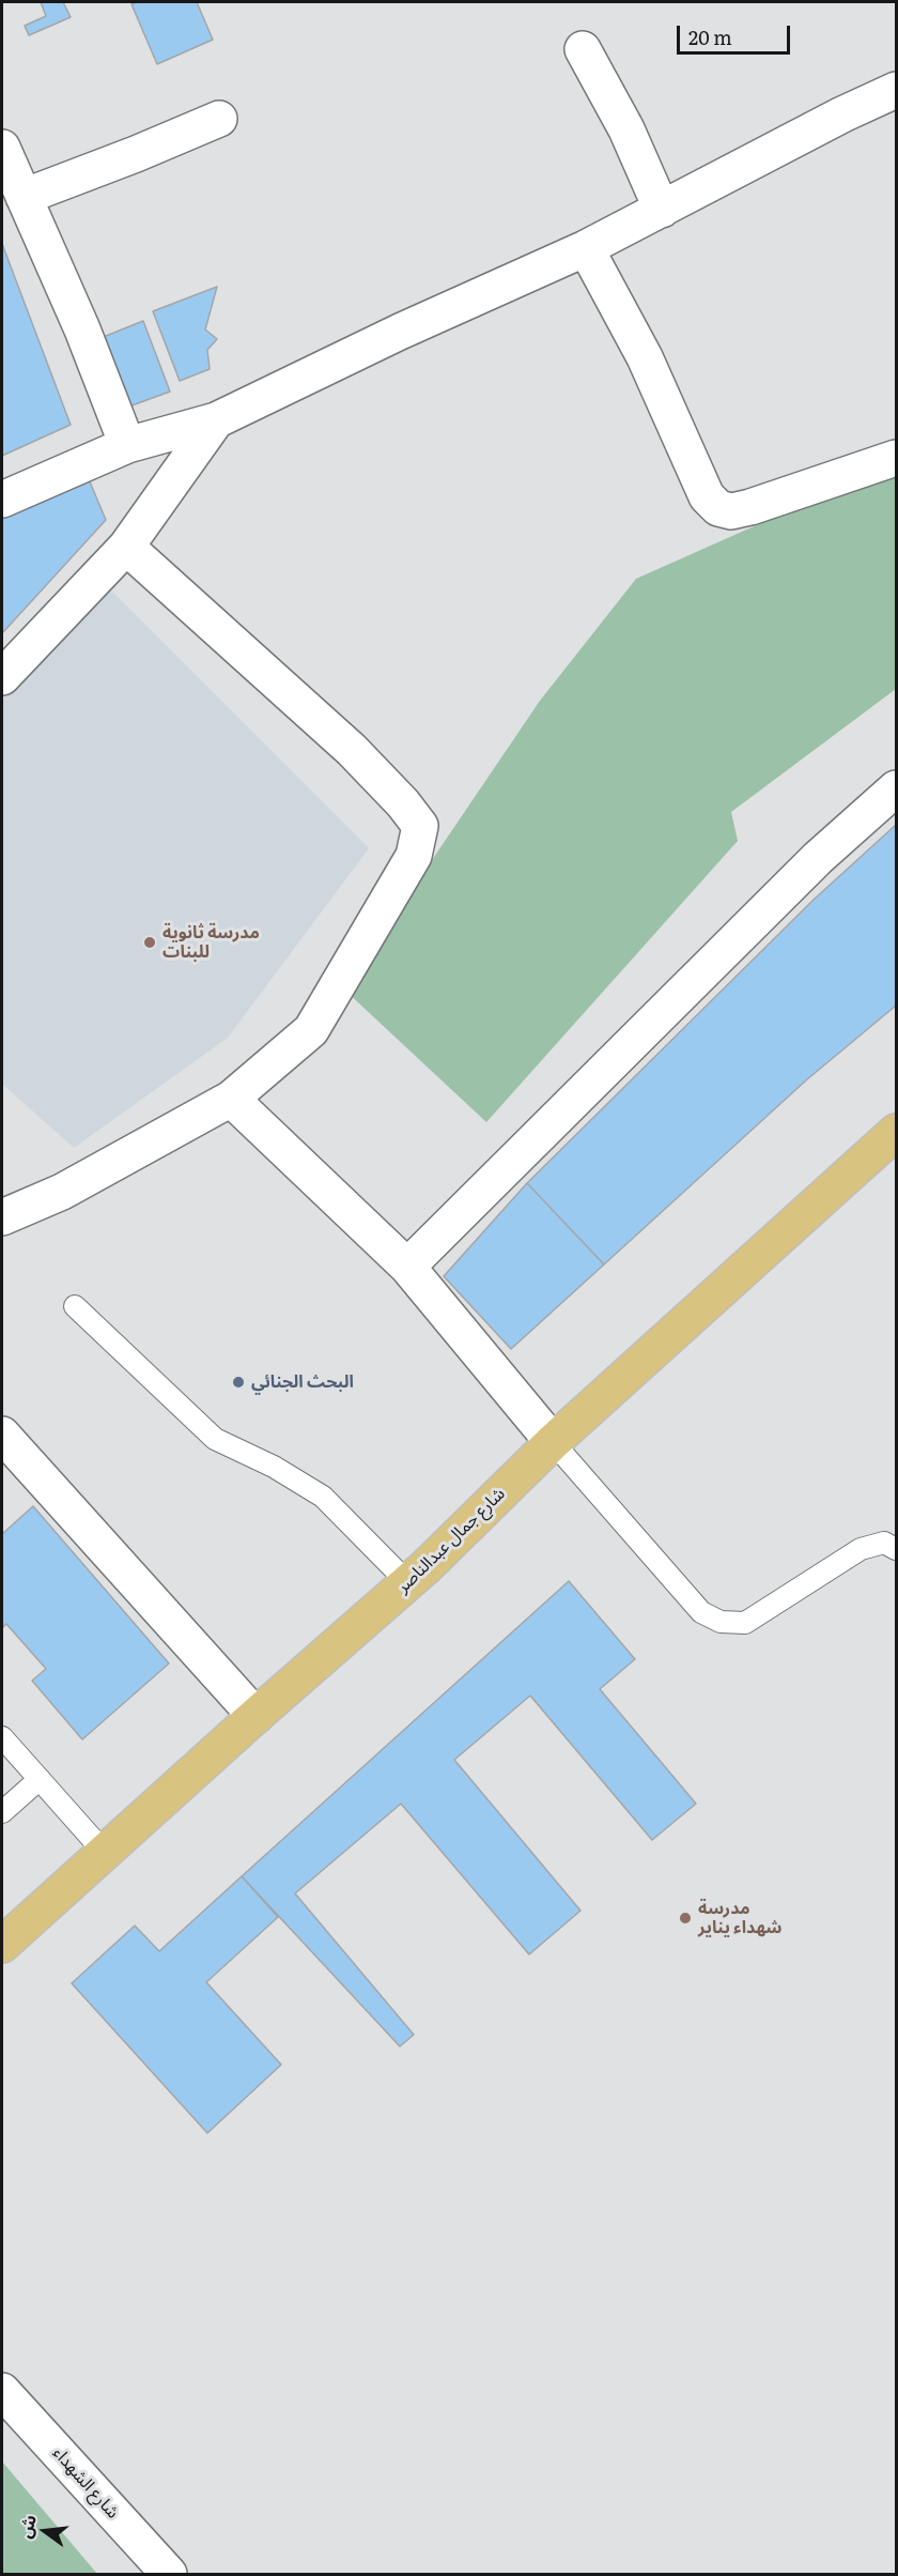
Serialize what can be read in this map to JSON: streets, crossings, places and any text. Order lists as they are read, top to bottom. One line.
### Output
{"streets":{"main road":["شارع جمال عبدالناصر"],"street":["شارع الشهداء"]},"places":["مدرسة ثانوية للبنات","البحث الجنائي","مدرسة شهداء يناير"],"scale_bar":"20 m","north":"left"}
